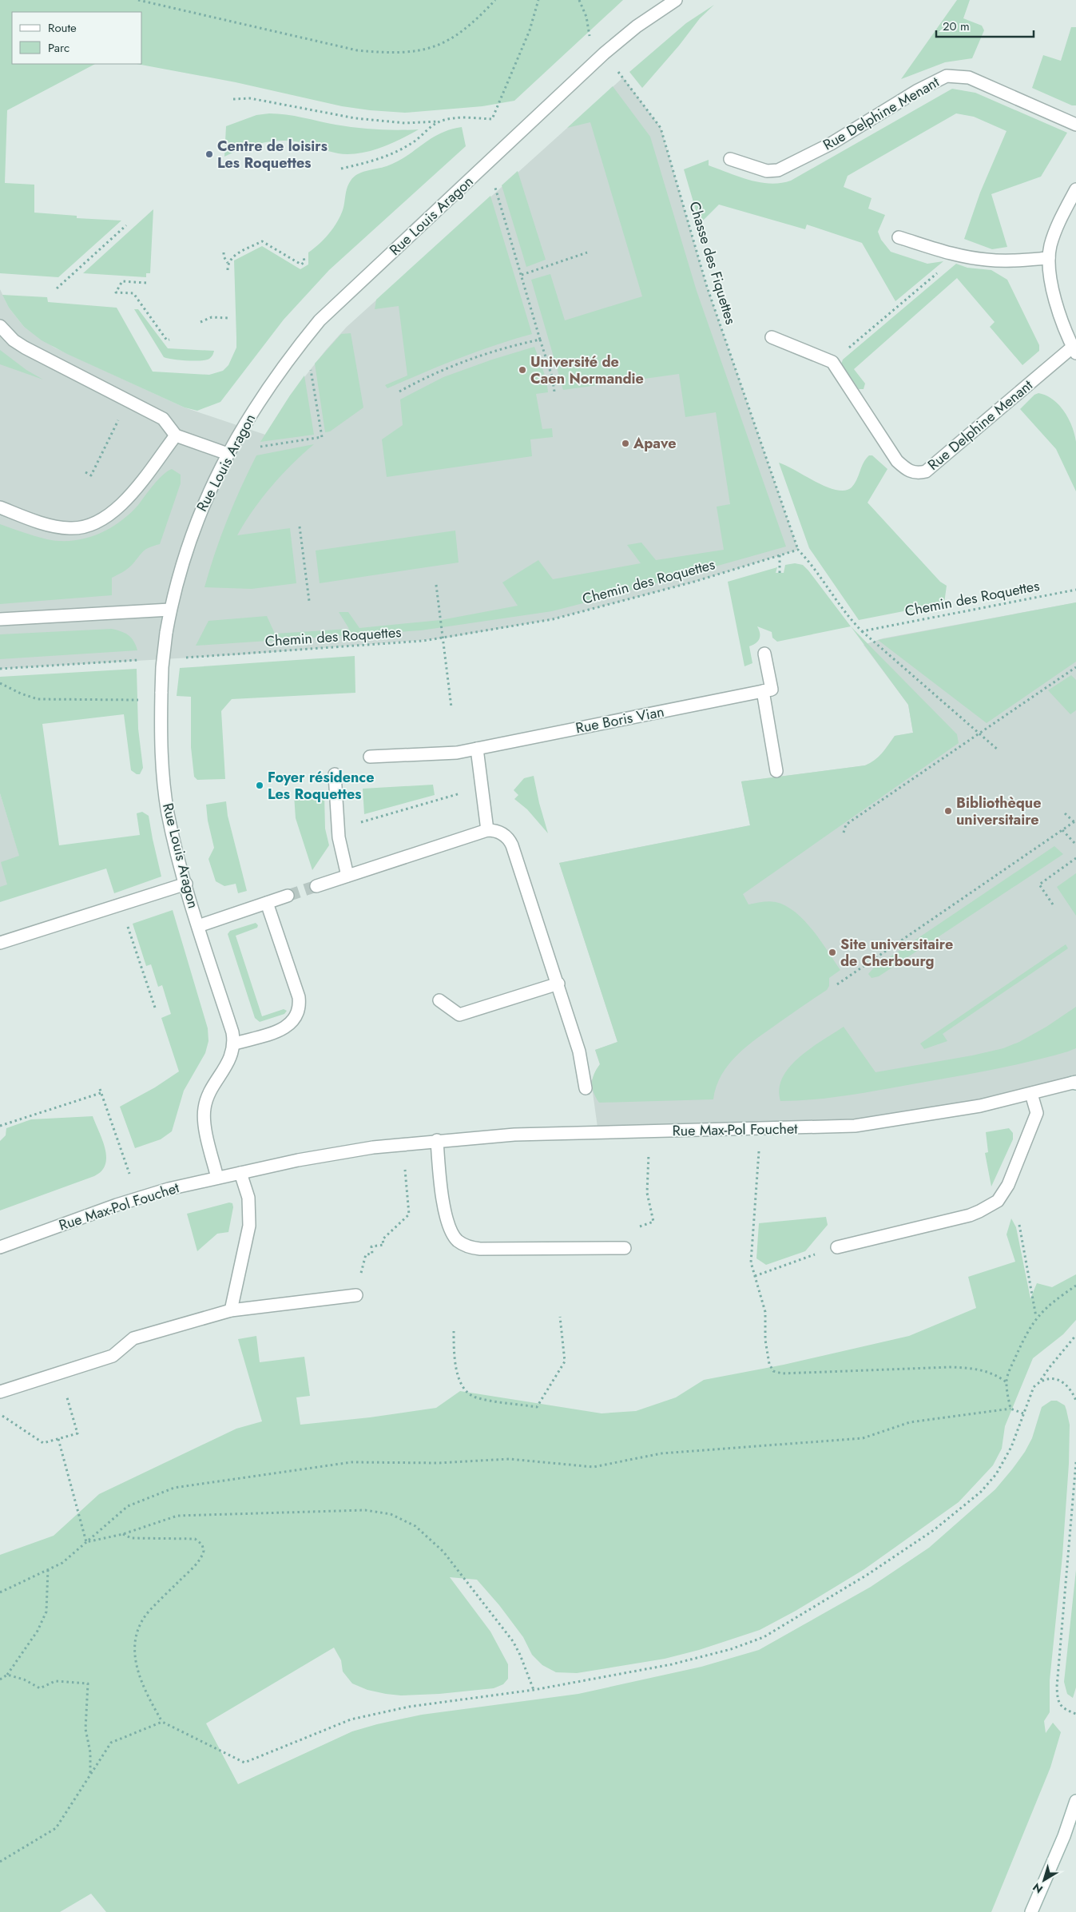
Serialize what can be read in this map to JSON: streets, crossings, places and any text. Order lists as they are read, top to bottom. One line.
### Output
{"streets":{"street":["Rue Delphine Menant","Rue Louis Aragon","Rue Boris Vian","Rue Max-Pol Fouchet"],"path":["Chasse des Fiquettes","Chemin des Roquettes"]},"crossings":[["Rue Louis Aragon","Chasse des Fiquettes"],["Chasse des Fiquettes","Chemin des Roquettes"]],"places":["Centre de loisirs Les Roquettes","Université de Caen Normandie","Apave","Foyer résidence Les Roquettes","Bibliothèque universitaire","Site universitaire de Cherbourg"],"legend":["Route","Parc"],"scale_bar":"20 m","north":"bottom left"}
